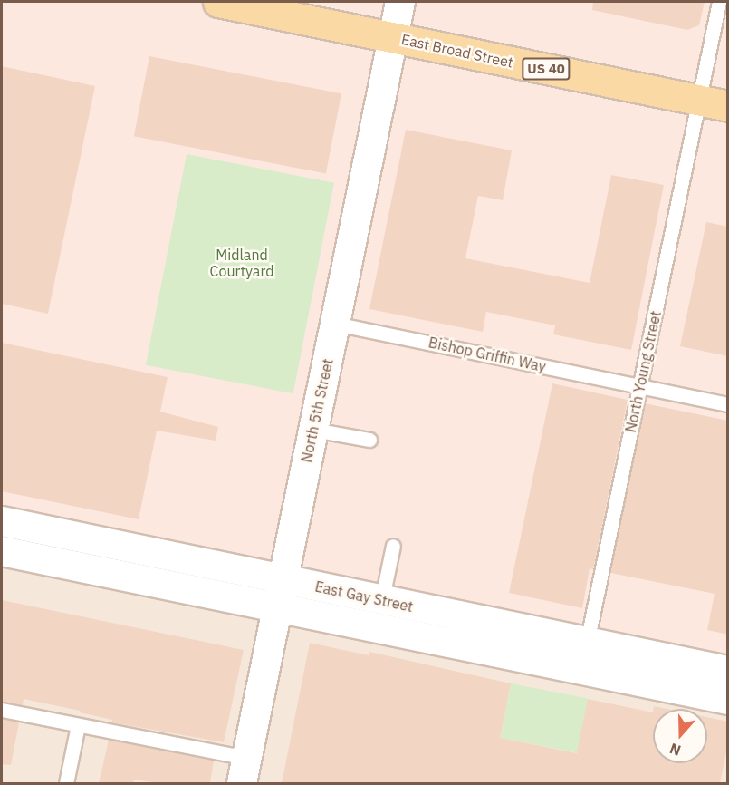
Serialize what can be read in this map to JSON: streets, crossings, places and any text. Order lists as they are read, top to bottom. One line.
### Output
{"streets":{"main road":["East Broad Street","US 40"],"street":["North 5th Street","East Gay Street"],"lane":["Bishop Griffin Way","North Young Street"]},"crossings":[["East Broad Street","North Young Street"],["East Broad Street","North 5th Street"],["Bishop Griffin Way","North Young Street"],["Bishop Griffin Way","North 5th Street"],["North Young Street","East Gay Street"],["North 5th Street","East Gay Street"]],"parks":["Midland Courtyard"],"north":"bottom"}
